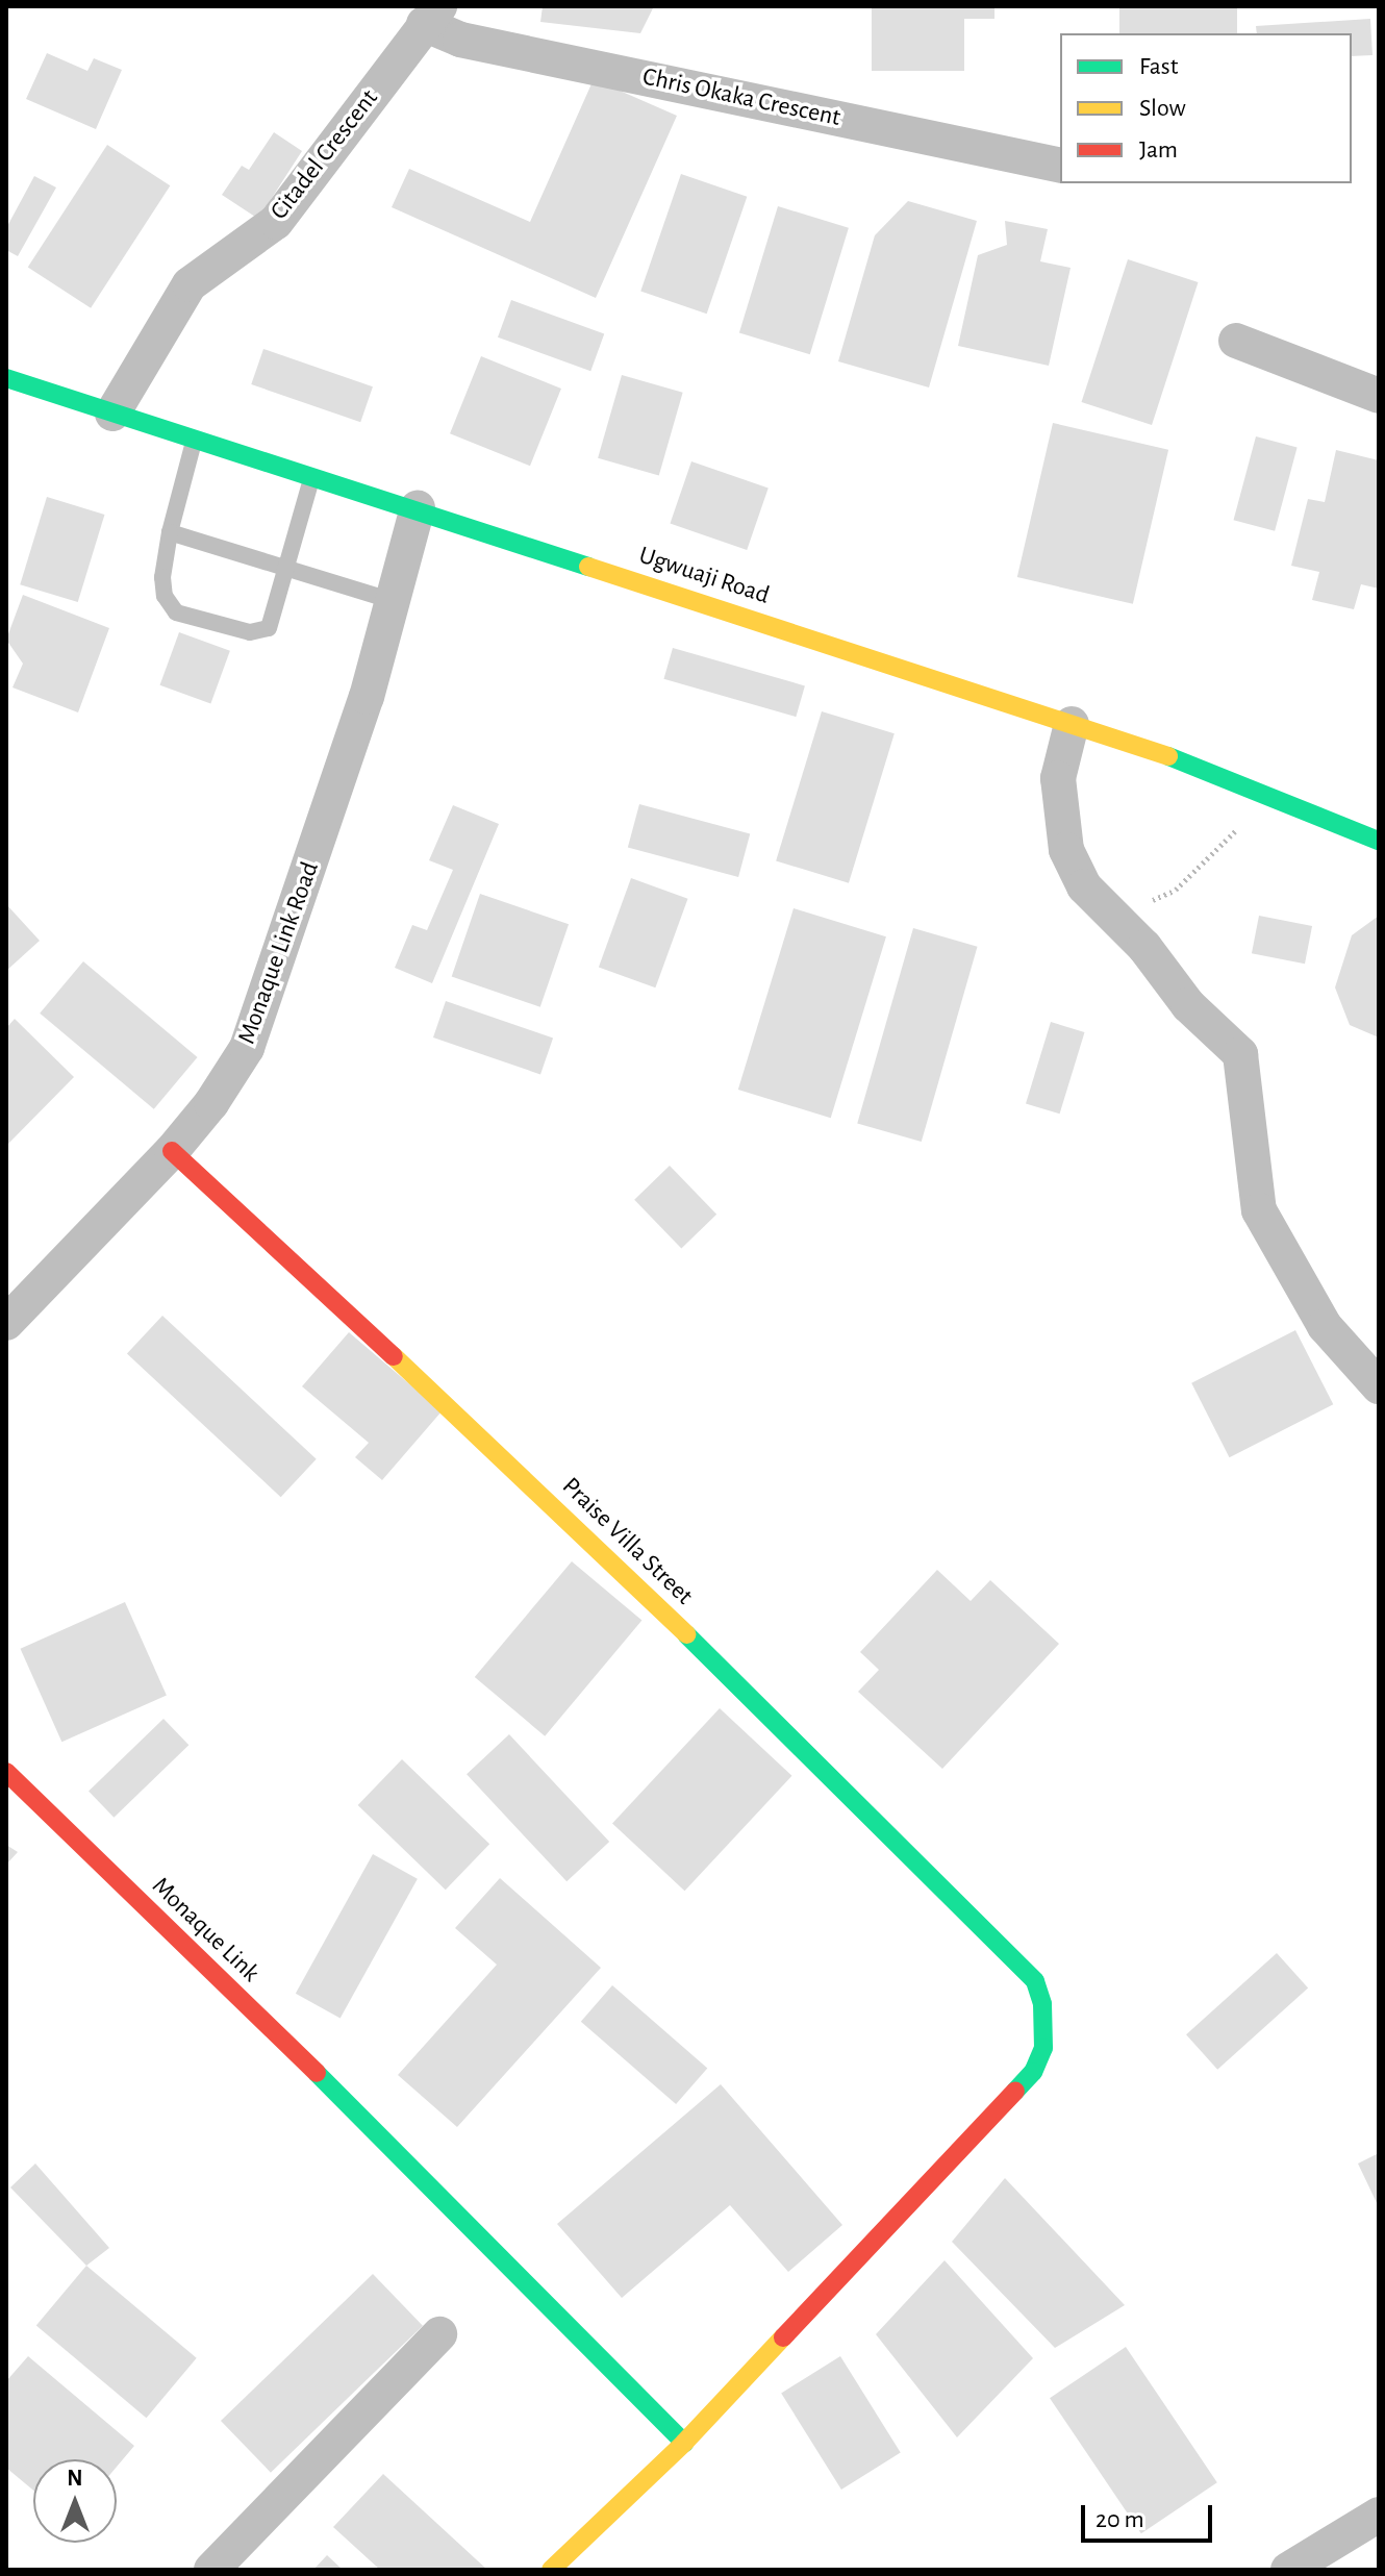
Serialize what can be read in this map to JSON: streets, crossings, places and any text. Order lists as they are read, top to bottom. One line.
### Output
{"streets":{"street":["Chris Okaka Crescent","Citadel Crescent","Ugwuaji Road","Monaque Link Road","Praise Villa Street","Monaque Link"]},"crossings":[["Chris Okaka Crescent","Citadel Crescent"],["Citadel Crescent","Ugwuaji Road"],["Ugwuaji Road","Monaque Link Road"],["Monaque Link Road","Praise Villa Street"],["Praise Villa Street","Monaque Link"]],"legend":["Fast","Slow","Jam"],"scale_bar":"20 m","north":"top"}
